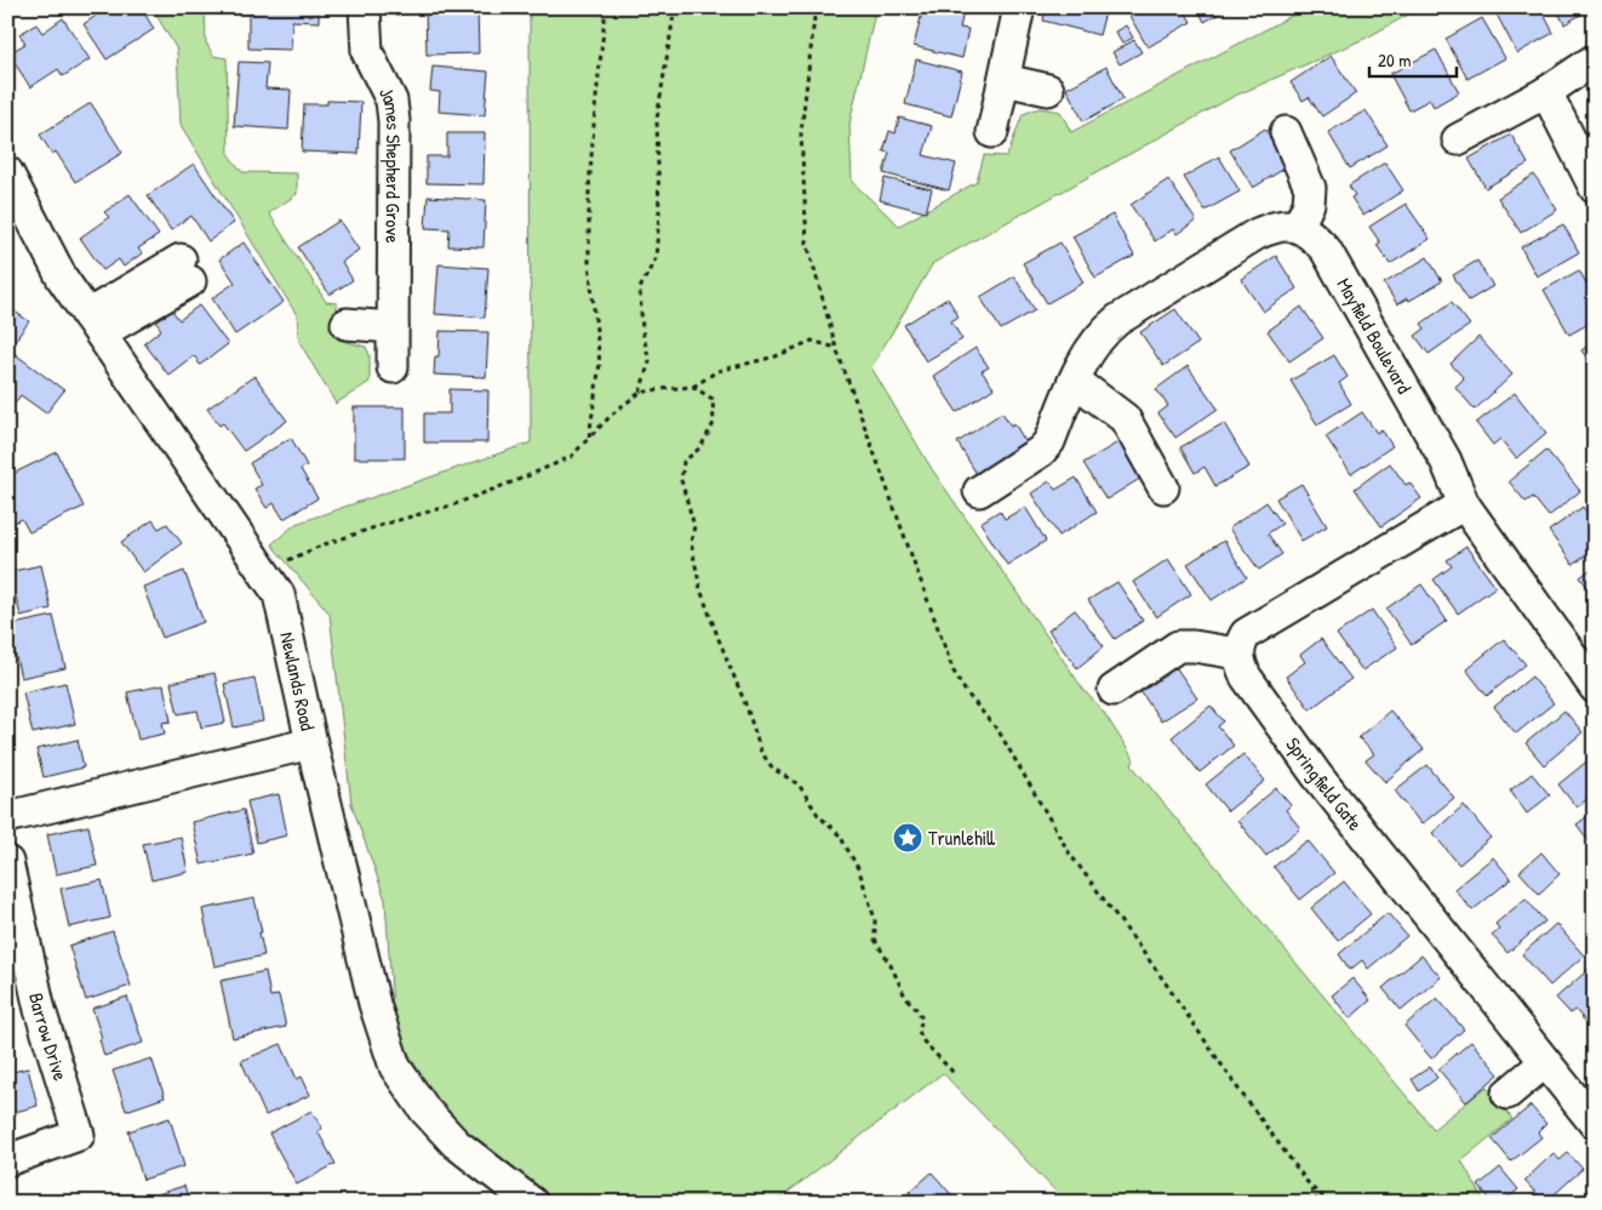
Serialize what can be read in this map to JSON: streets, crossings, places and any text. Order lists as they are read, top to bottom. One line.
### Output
{"streets":{"street":["James Shepherd Grove","Mayfield Boulevard","Newlands Road","Springfield Gate","Barrow Drive"]},"places":{"place":["Trunlehill"]},"scale_bar":"20 m"}
